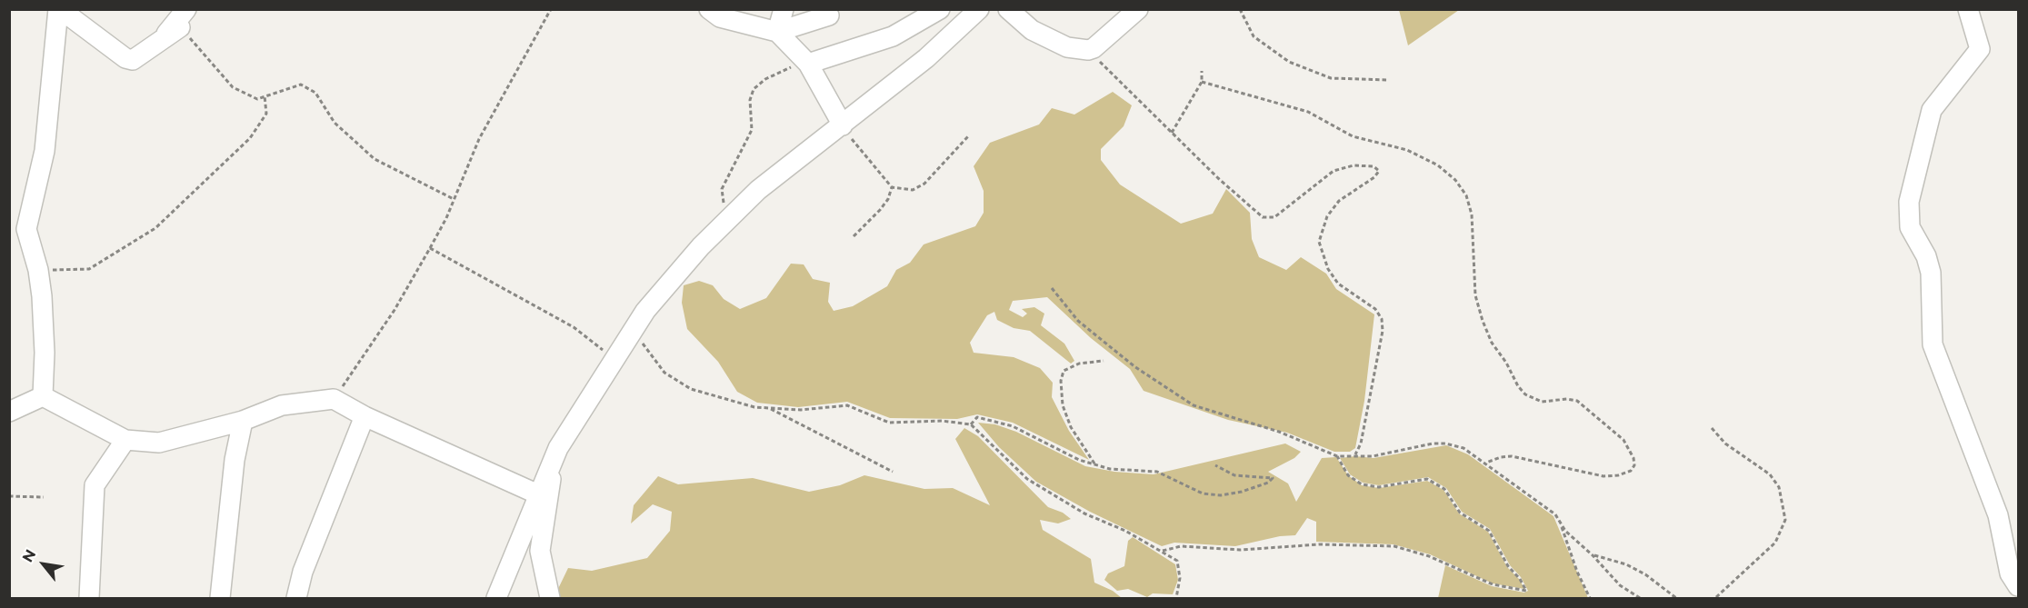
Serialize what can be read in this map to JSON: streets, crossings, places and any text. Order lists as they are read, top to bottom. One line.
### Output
{"north":"top left"}
